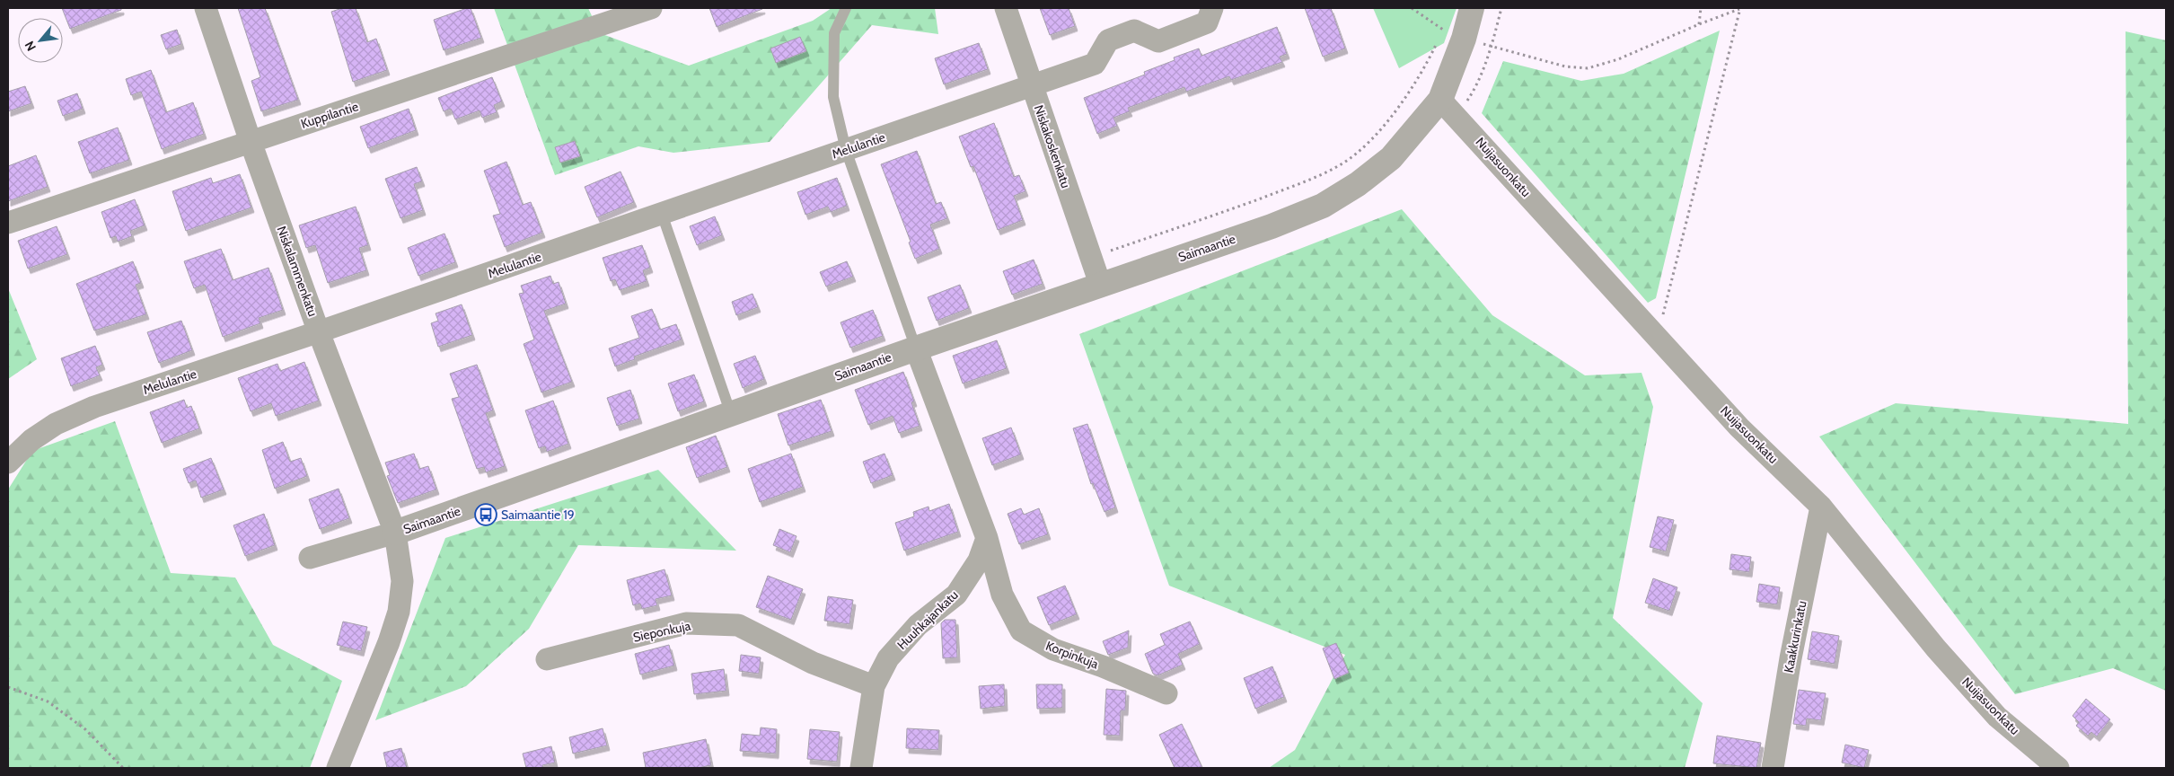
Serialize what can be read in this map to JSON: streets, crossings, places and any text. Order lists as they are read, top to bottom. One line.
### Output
{"streets":{"street":["Kuppilantie","Melulantie","Niskakoskenkatu","Nuijasuonkatu","Saimaantie","Niskalammenkatu","Huuhkajankatu","Sieponkuja","Kaakkurinkatu","Korpinkuja"]},"crossings":[["Kuppilantie","Niskalammenkatu"],["Melulantie","Niskakoskenkatu"],["Melulantie","Niskalammenkatu"],["Niskakoskenkatu","Saimaantie"],["Nuijasuonkatu","Saimaantie"],["Nuijasuonkatu","Kaakkurinkatu"],["Saimaantie","Niskalammenkatu"],["Huuhkajankatu","Sieponkuja"],["Huuhkajankatu","Korpinkuja"]],"places":{"bus stop":["Saimaantie 19"]},"north":"bottom left"}
